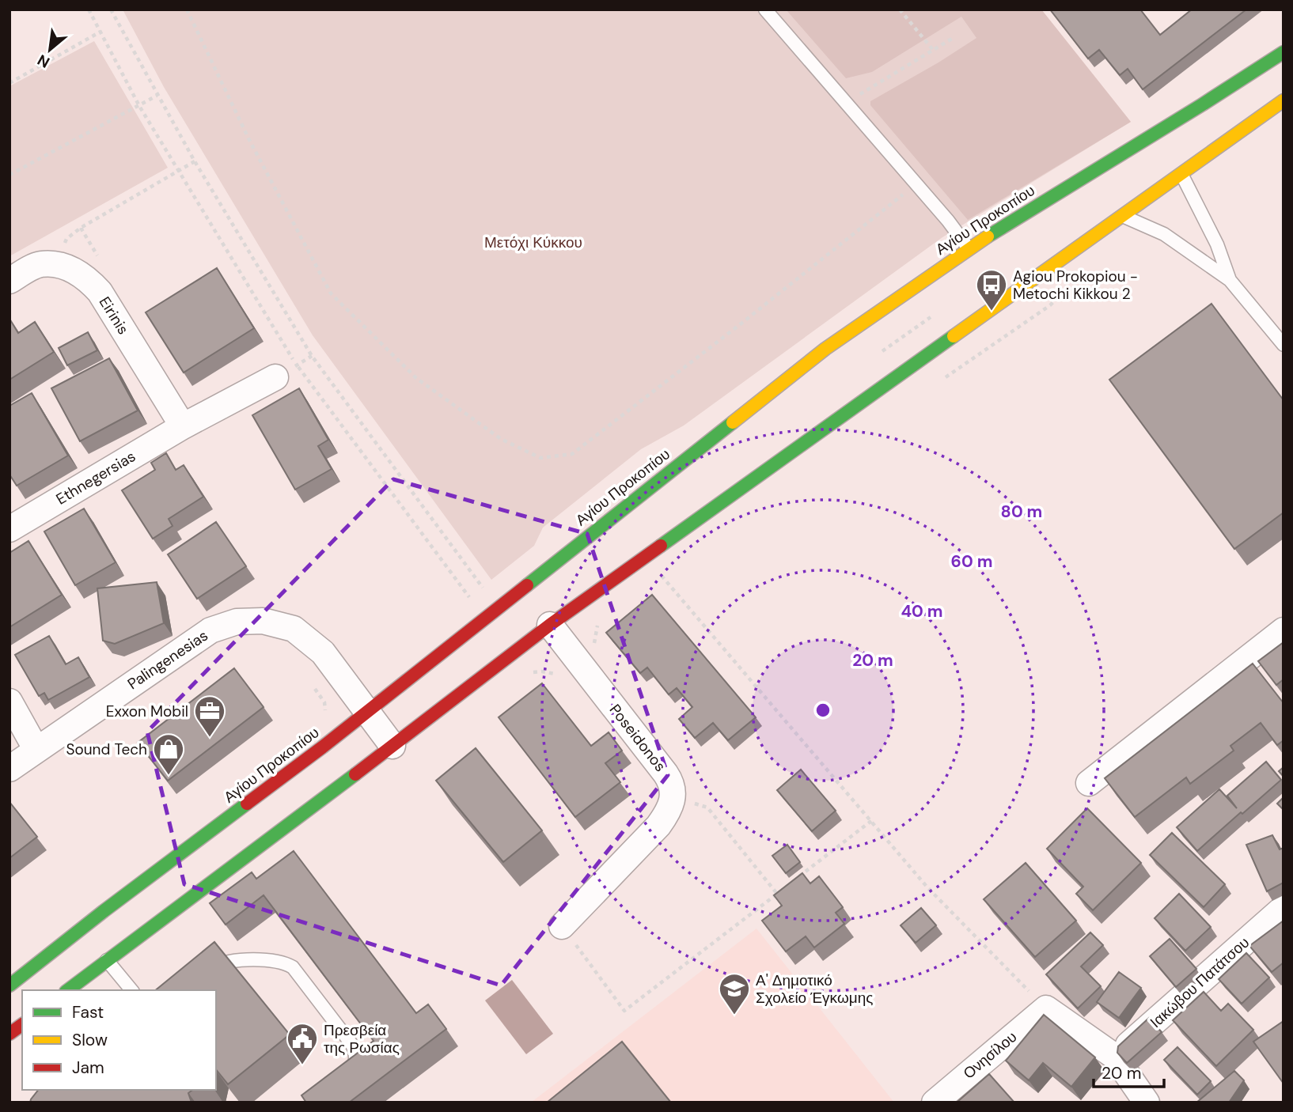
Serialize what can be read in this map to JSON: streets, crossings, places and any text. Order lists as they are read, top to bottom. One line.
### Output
{"streets":{"main road":["Αγίου Προκοπίου"],"street":["Eirinis","Ethnegersias","Palingenesias","Poseidonos","Ιακώβου Πατάτσου","Ονησίλου"]},"crossings":[["Αγίου Προκοπίου","Palingenesias"],["Eirinis","Ethnegersias"]],"parks":["Μετόχι Κύκκου"],"places":{"bus stop":["Agiou Prokopiou - Metochi Kikkou 2"],"office":["Exxon Mobil"],"shop":["Sound Tech"],"school or university":["Α' Δημοτικό Σχολείο Έγκωμης"],"public building":["Πρεσβεία της Ρωσίας"]},"legend":["Fast","Slow","Jam"],"scale_bar":"20 m","north":"bottom left","rings":["80 m","60 m","40 m","20 m"]}
